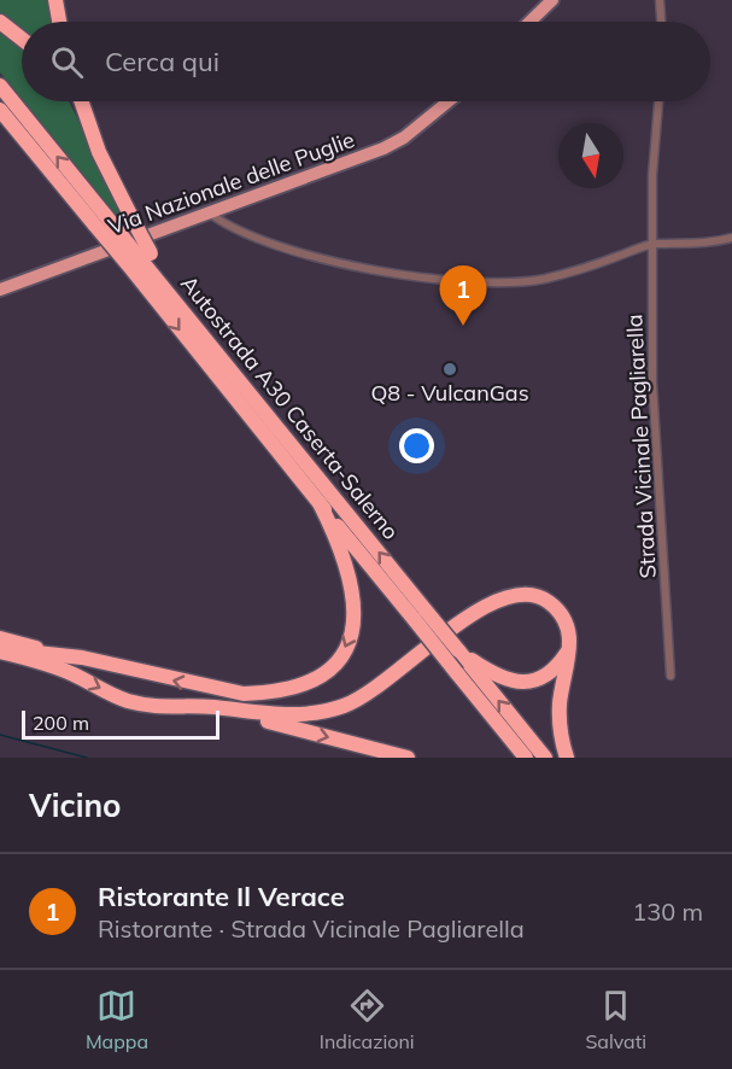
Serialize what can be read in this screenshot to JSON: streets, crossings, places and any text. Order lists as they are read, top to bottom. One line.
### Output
{"streets":{"highway":["Autostrada A30 Caserta-Salerno"],"main road":["Via Nazionale delle Puglie"],"street":["Strada Vicinale Pagliarella"]},"places":["Q8 - VulcanGas"],"scale_bar":"200 m","north":"bottom","page":{"search":"Cerca qui","pins":"1","scale":"200 m","heading":"Vicino","list":[{"mark":"1","name":"Ristorante Il Verace","note":"Ristorante · Strada Vicinale Pagliarella","value":"130 m"}],"nav":["Mappa","Indicazioni","Salvati"]}}
